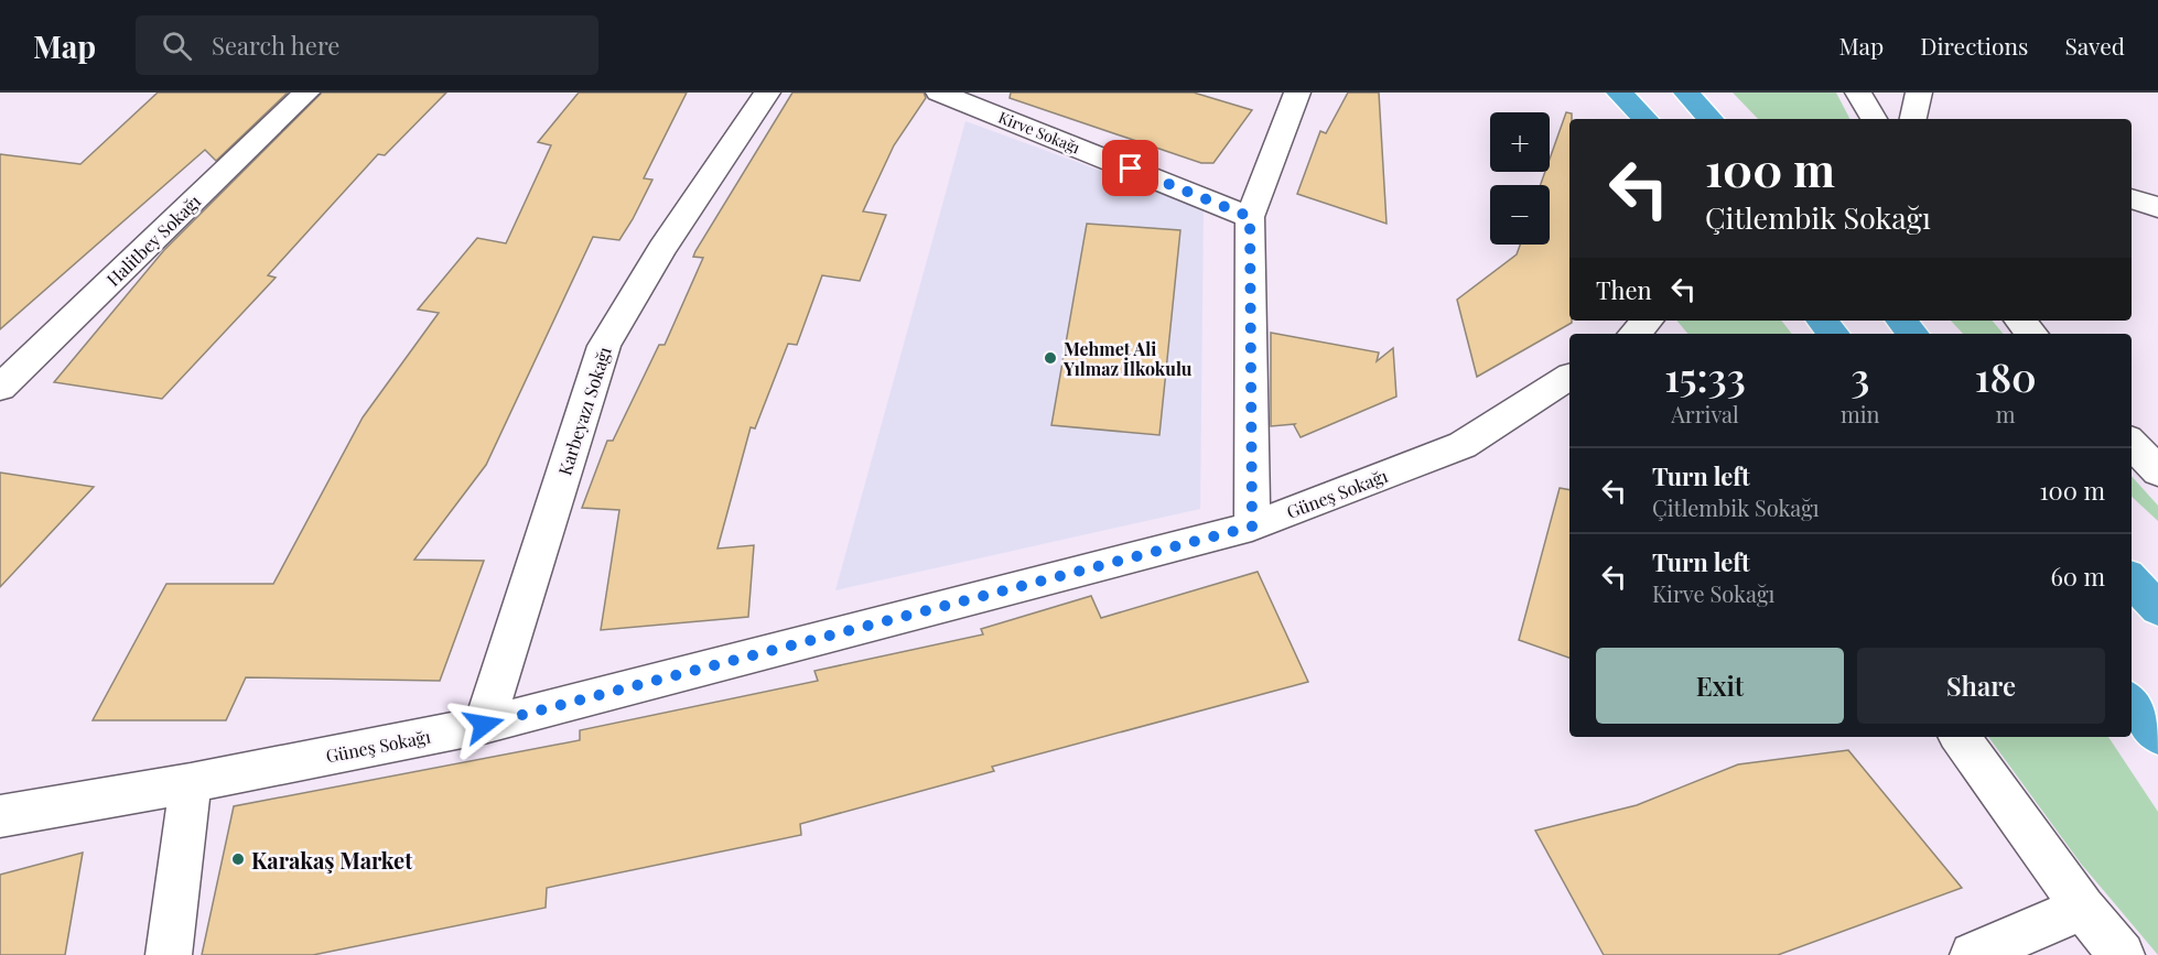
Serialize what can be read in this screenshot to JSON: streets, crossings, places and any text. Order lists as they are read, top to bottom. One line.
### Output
{"streets":{"street":["Kirve Sokağı","Halitbey Sokağı","Karbeyazı Sokağı","Güneş Sokağı"]},"crossings":[["Karbeyazı Sokağı","Güneş Sokağı"]],"places":["Mehmet Ali Yılmaz İlkokulu","Karakaş Market"],"page":{"header":"Map","search":"Search here","nav":["Map","Directions","Saved"],"map_buttons":["+","−"],"turn":["100 m","Çitlembik Sokağı"],"then":"Then","eta":["15:33","Arrival","3","min","180","m"],"list":[{"name":"Turn left","note":"Çitlembik Sokağı","value":"100 m"},{"name":"Turn left","note":"Kirve Sokağı","value":"60 m"}],"buttons":["Exit","Share"]}}
